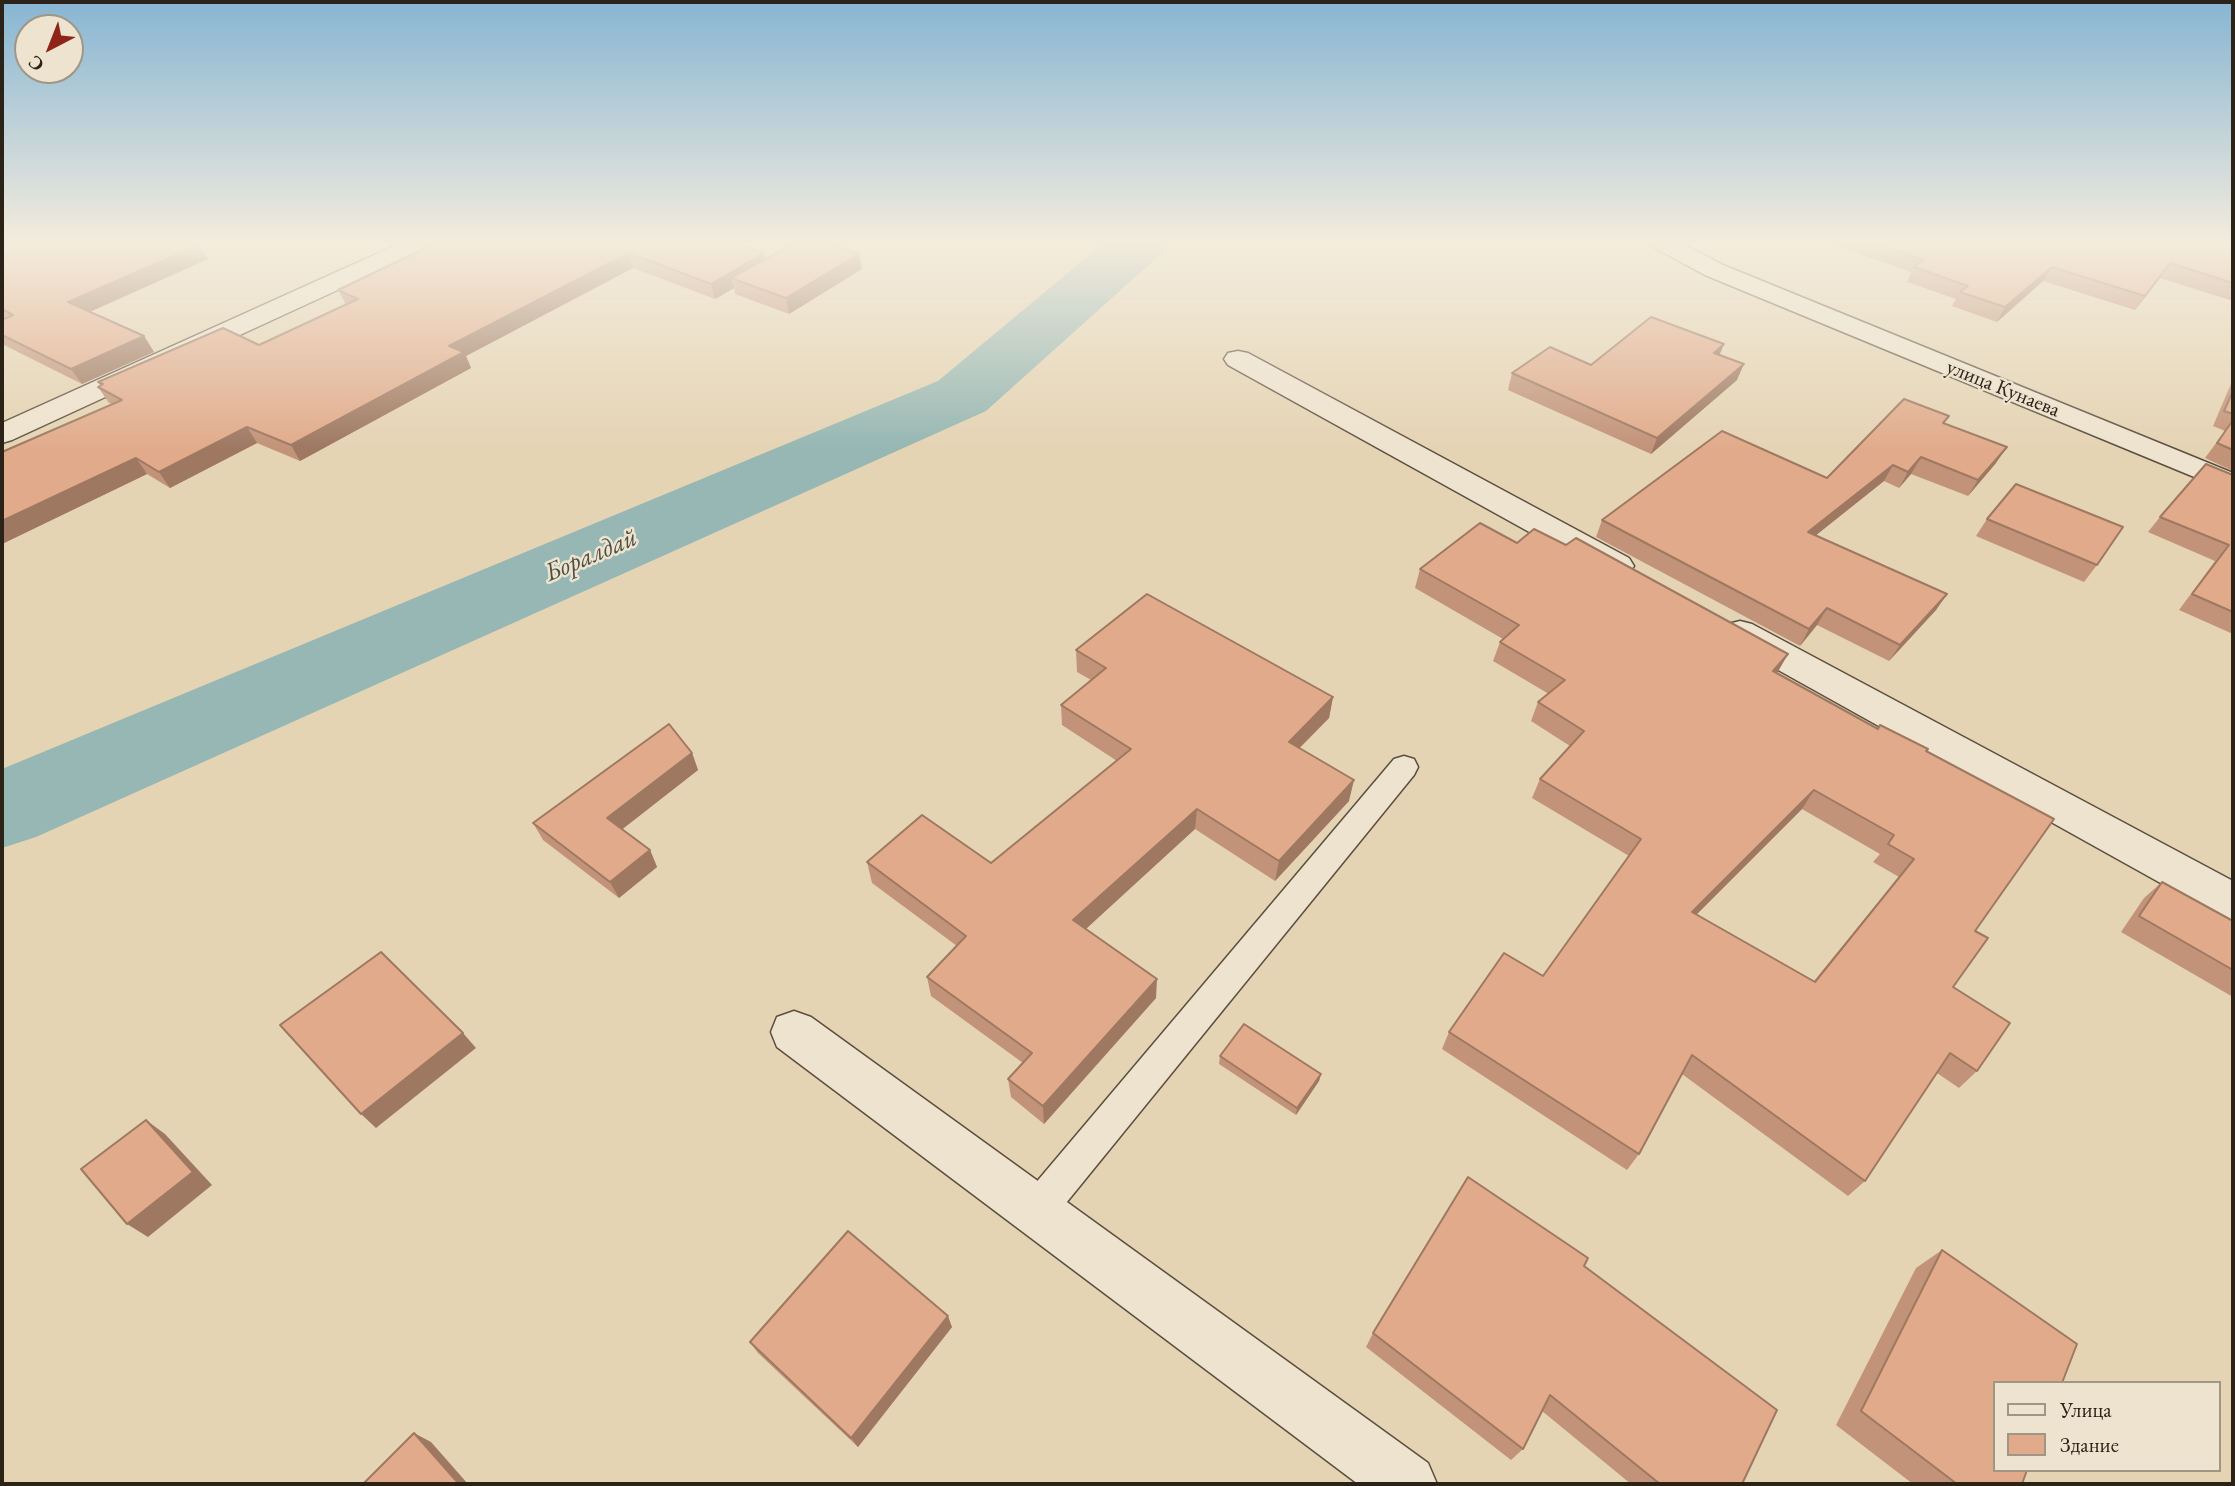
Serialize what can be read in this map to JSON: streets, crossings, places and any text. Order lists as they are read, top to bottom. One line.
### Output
{"streets":{"street":["улица Кунаева"]},"water":["Боралдай"],"legend":["Улица","Здание"],"north":"bottom left"}
